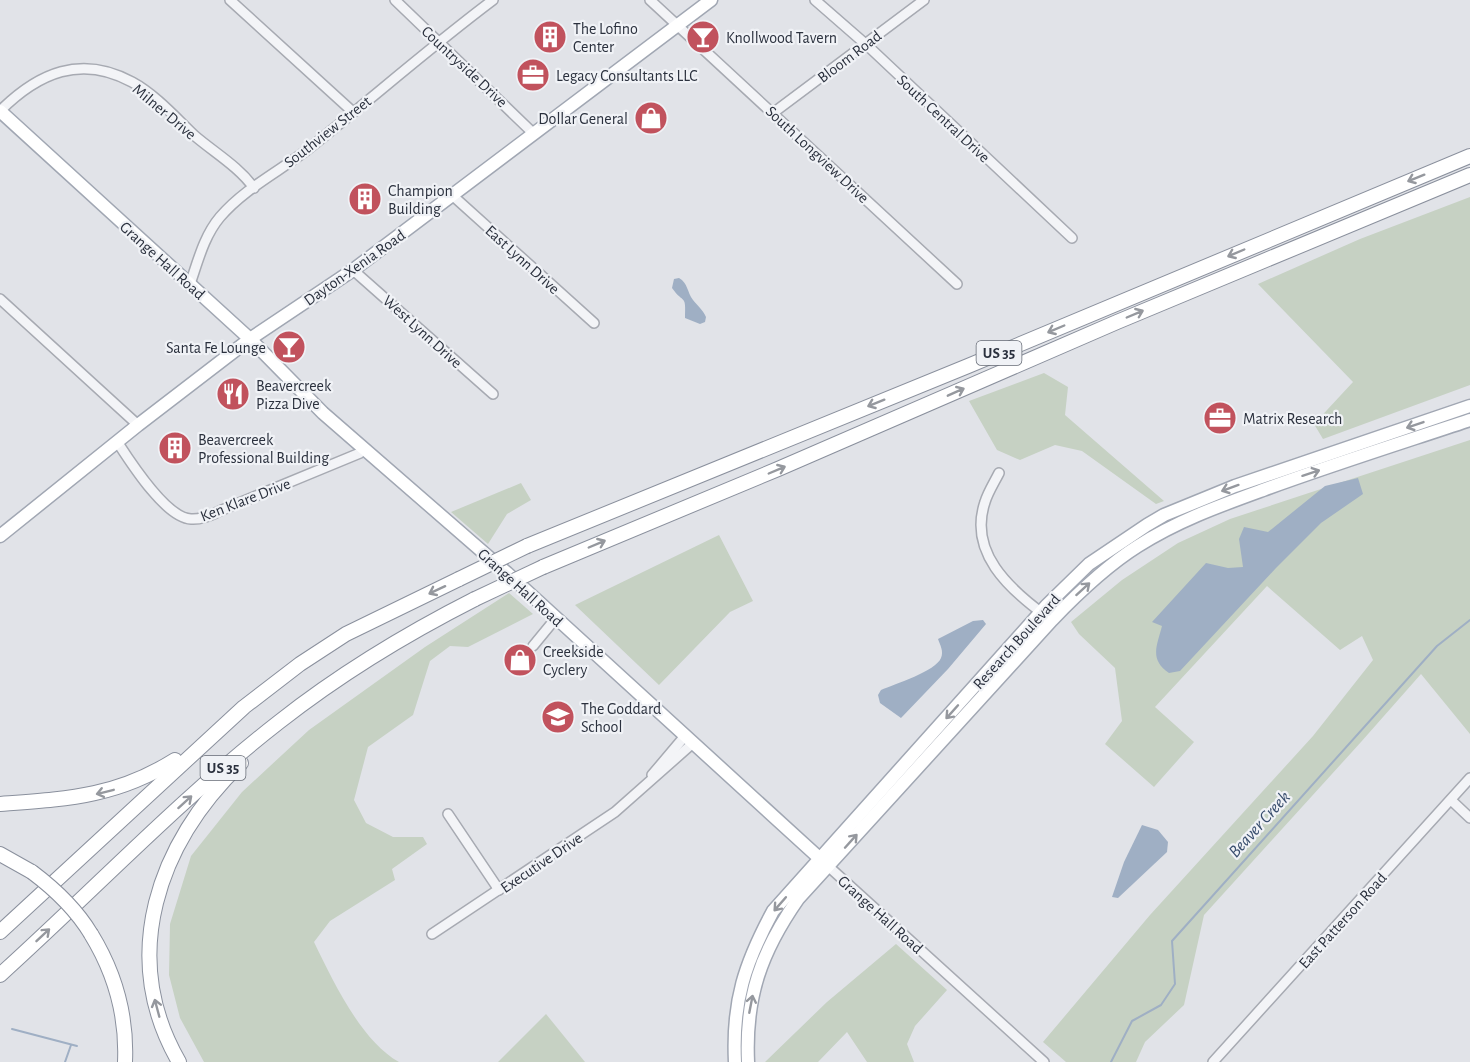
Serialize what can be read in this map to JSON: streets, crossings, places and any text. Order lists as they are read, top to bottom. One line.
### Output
{"streets":{"highway":["US 35"],"main road":["Grange Hall Road","Dayton-Xenia Road","Research Boulevard"],"street":["Bloom Road","Countryside Drive","Milner Drive","South Central Drive","Southview Street","South Longview Drive","East Lynn Drive","West Lynn Drive","Ken Klare Drive","Executive Drive","East Patterson Road"]},"crossings":[["Bloom Road","South Central Drive"],["Bloom Road","South Longview Drive"],["Countryside Drive","Southview Street"],["Countryside Drive","Dayton-Xenia Road"],["Milner Drive","Southview Street"],["Milner Drive","Grange Hall Road"],["Southview Street","Grange Hall Road"],["South Longview Drive","Dayton-Xenia Road"],["East Lynn Drive","Dayton-Xenia Road"],["Grange Hall Road","Dayton-Xenia Road"],["Grange Hall Road","Ken Klare Drive"],["Grange Hall Road","Research Boulevard"],["Grange Hall Road","Executive Drive"],["Dayton-Xenia Road","West Lynn Drive"],["Dayton-Xenia Road","Ken Klare Drive"]],"water":["Beaver Creek"],"places":{"building":["The Lofino Center","Champion Building","Beavercreek Professional Building"],"bar":["Knollwood Tavern","Santa Fe Lounge"],"office":["Legacy Consultants LLC","Matrix Research"],"shop":["Dollar General","Creekside Cyclery"],"restaurant":["Beavercreek Pizza Dive"],"school or university":["The Goddard School"]}}
